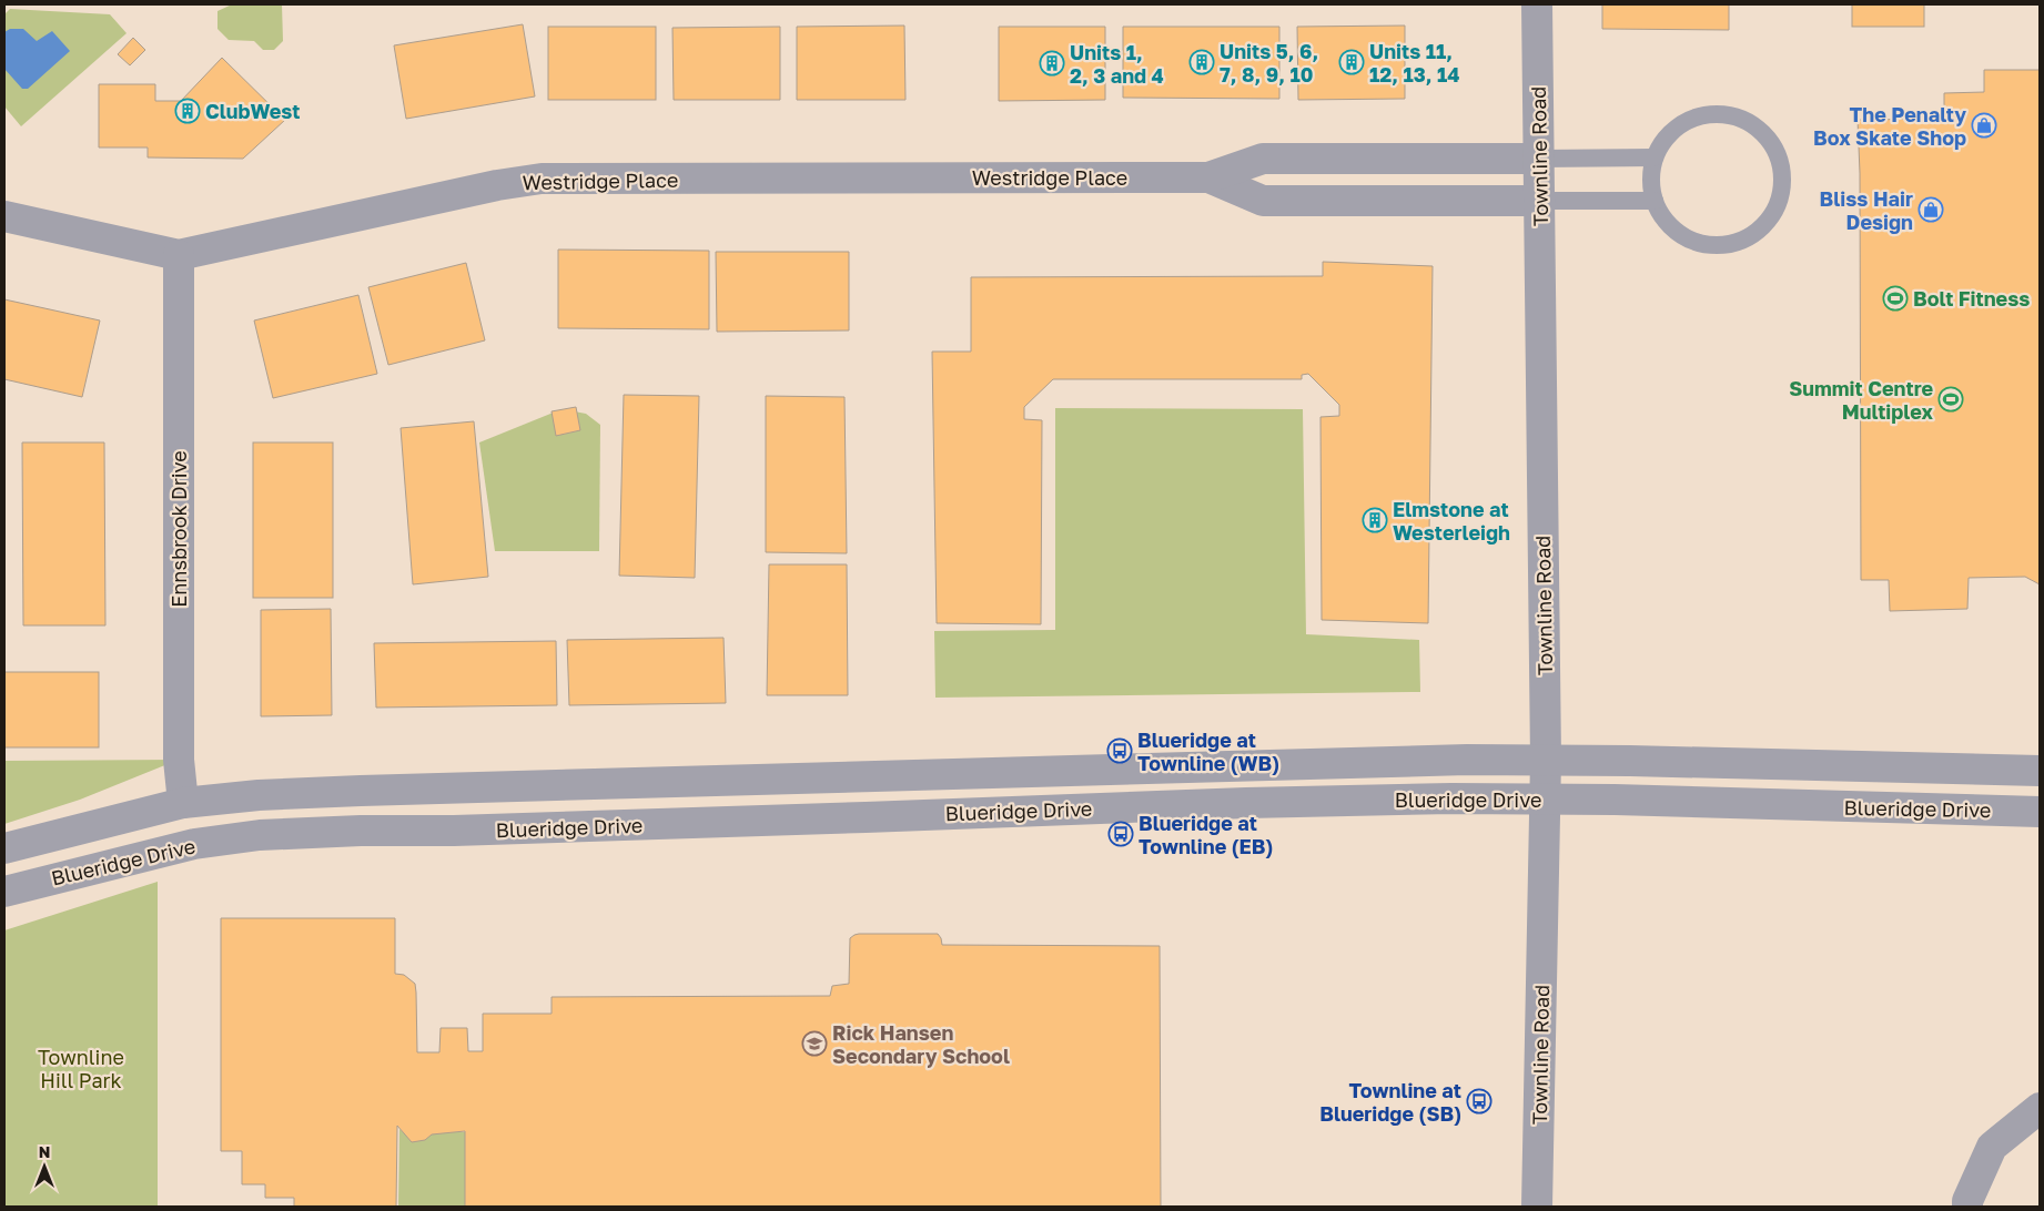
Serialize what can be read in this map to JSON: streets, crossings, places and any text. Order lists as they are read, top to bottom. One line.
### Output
{"streets":{"street":["Townline Road","Westridge Place","Ennsbrook Drive","Blueridge Drive"]},"crossings":[["Townline Road","Westridge Place"],["Townline Road","Blueridge Drive"],["Westridge Place","Ennsbrook Drive"],["Ennsbrook Drive","Blueridge Drive"]],"parks":["Townline Hill Park"],"places":{"building":["Units 5, 6, 7, 8, 9, 10","Units 11, 12, 13, 14","Units 1, 2, 3 and 4","ClubWest","Elmstone at Westerleigh"],"shop":["The Penalty Box Skate Shop","Bliss Hair Design"],"sports":["Bolt Fitness","Summit Centre Multiplex"],"bus stop":["Blueridge at Townline (WB)","Blueridge at Townline (EB)","Townline at Blueridge (SB)"],"school or university":["Rick Hansen Secondary School"]},"north":"top"}
